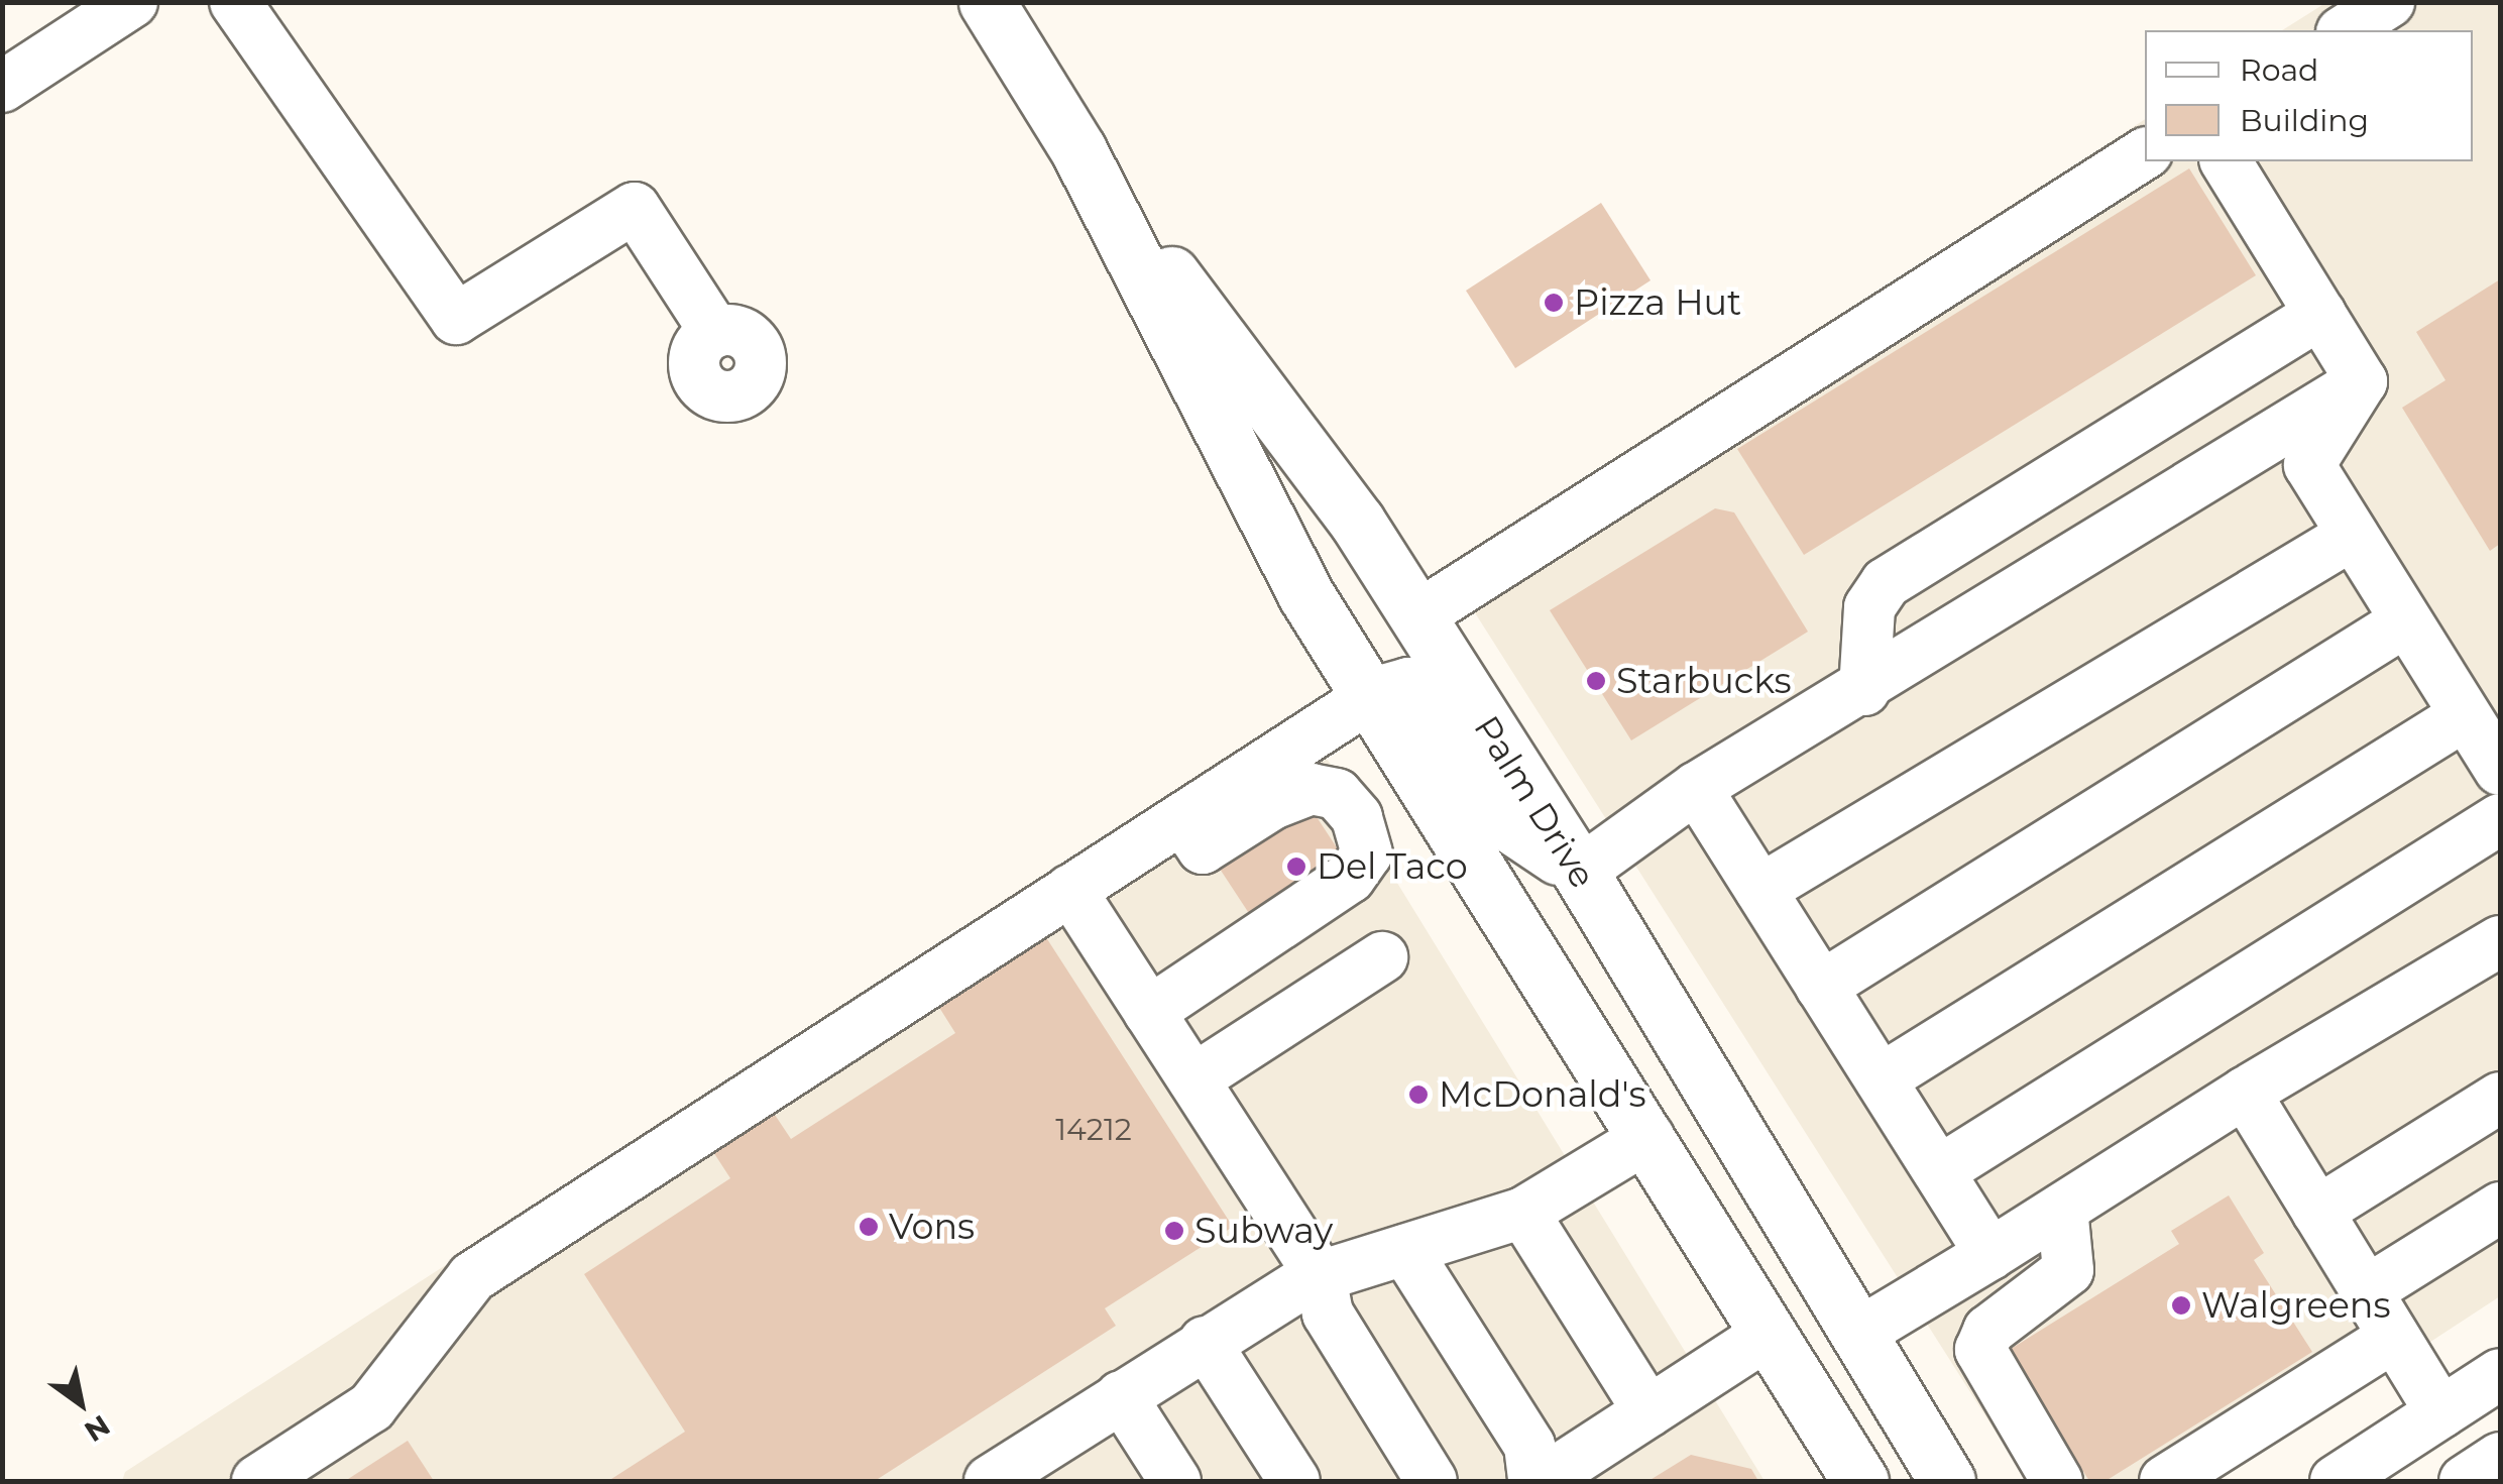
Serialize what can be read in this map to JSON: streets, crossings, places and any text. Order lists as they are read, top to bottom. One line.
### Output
{"streets":{"main road":["Palm Drive"]},"places":["Pizza Hut","Starbucks","Del Taco","McDonald's","Vons","Subway","Walgreens"],"house_numbers":["14212"],"legend":["Road","Building"],"north":"bottom right"}
